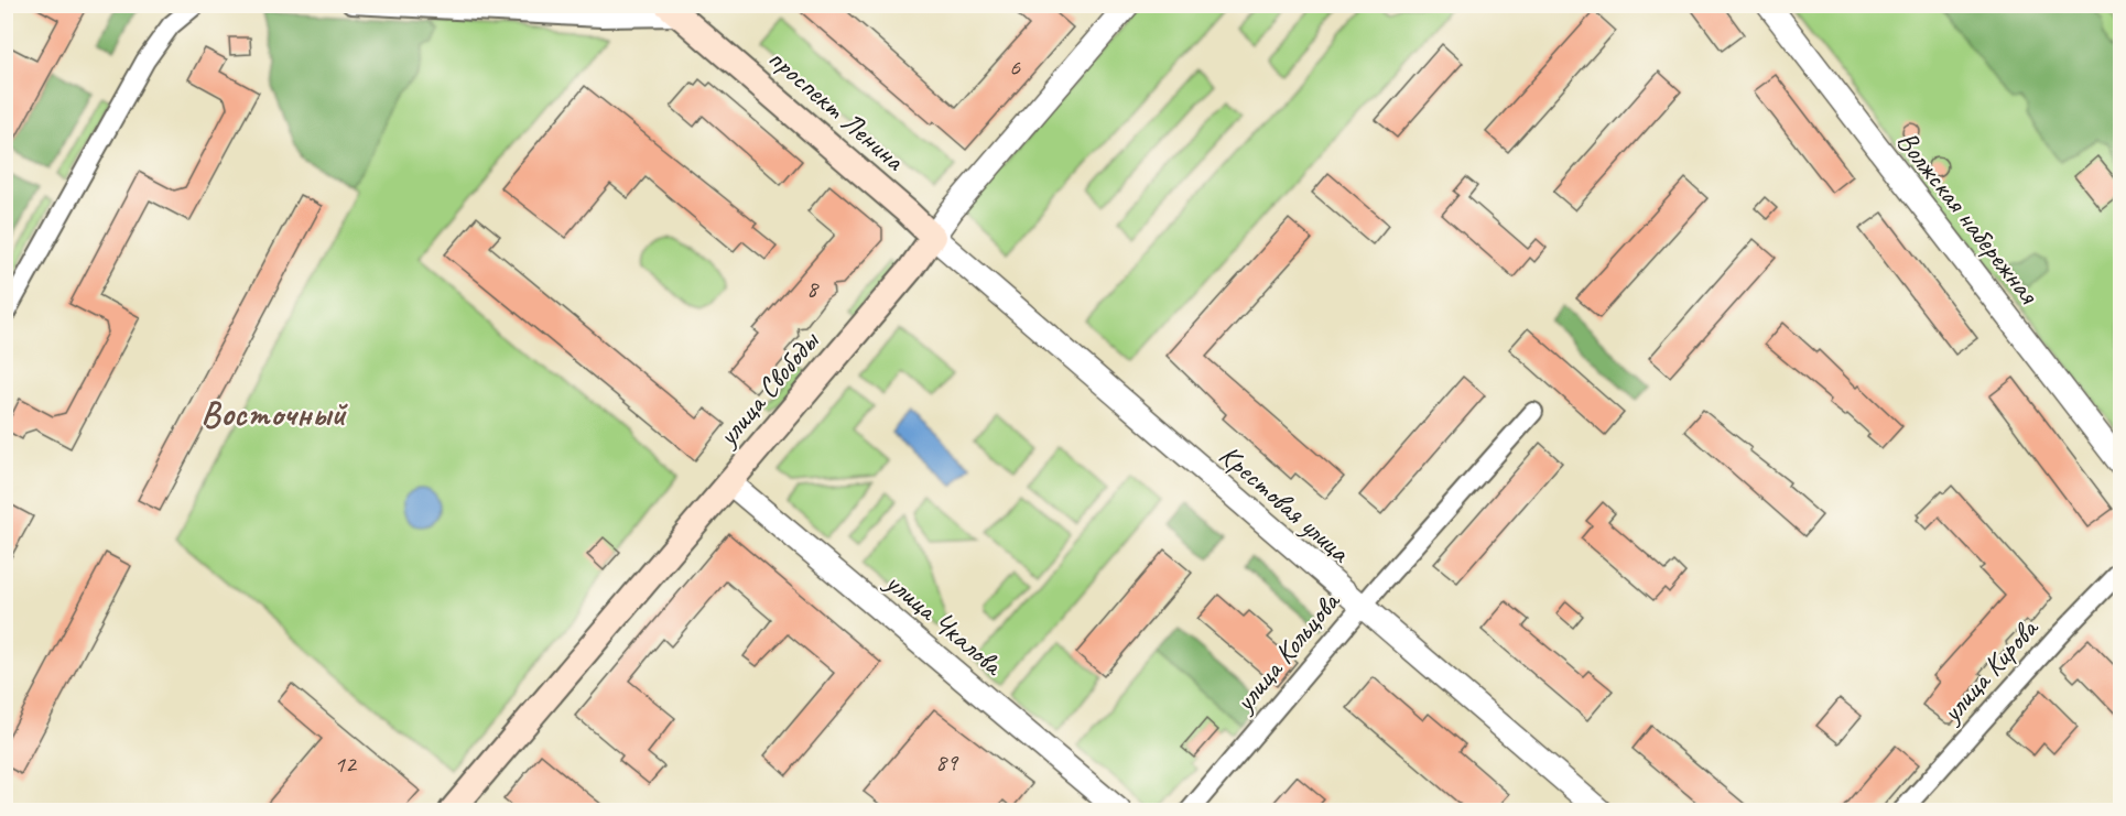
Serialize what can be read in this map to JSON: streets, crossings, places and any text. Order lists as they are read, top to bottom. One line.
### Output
{"streets":{"main road":["проспект Ленина","улица Свободы"],"street":["Волжская набережная","Крестовая улица","улица Чкалова","улица Кольцова","улица Кирова"]},"crossings":[["проспект Ленина","улица Свободы"],["проспект Ленина","Крестовая улица"],["улица Свободы","Крестовая улица"],["улица Свободы","улица Чкалова"],["Крестовая улица","улица Кольцова"]],"districts":["Восточный"],"house_numbers":["6","8","89","12"]}
